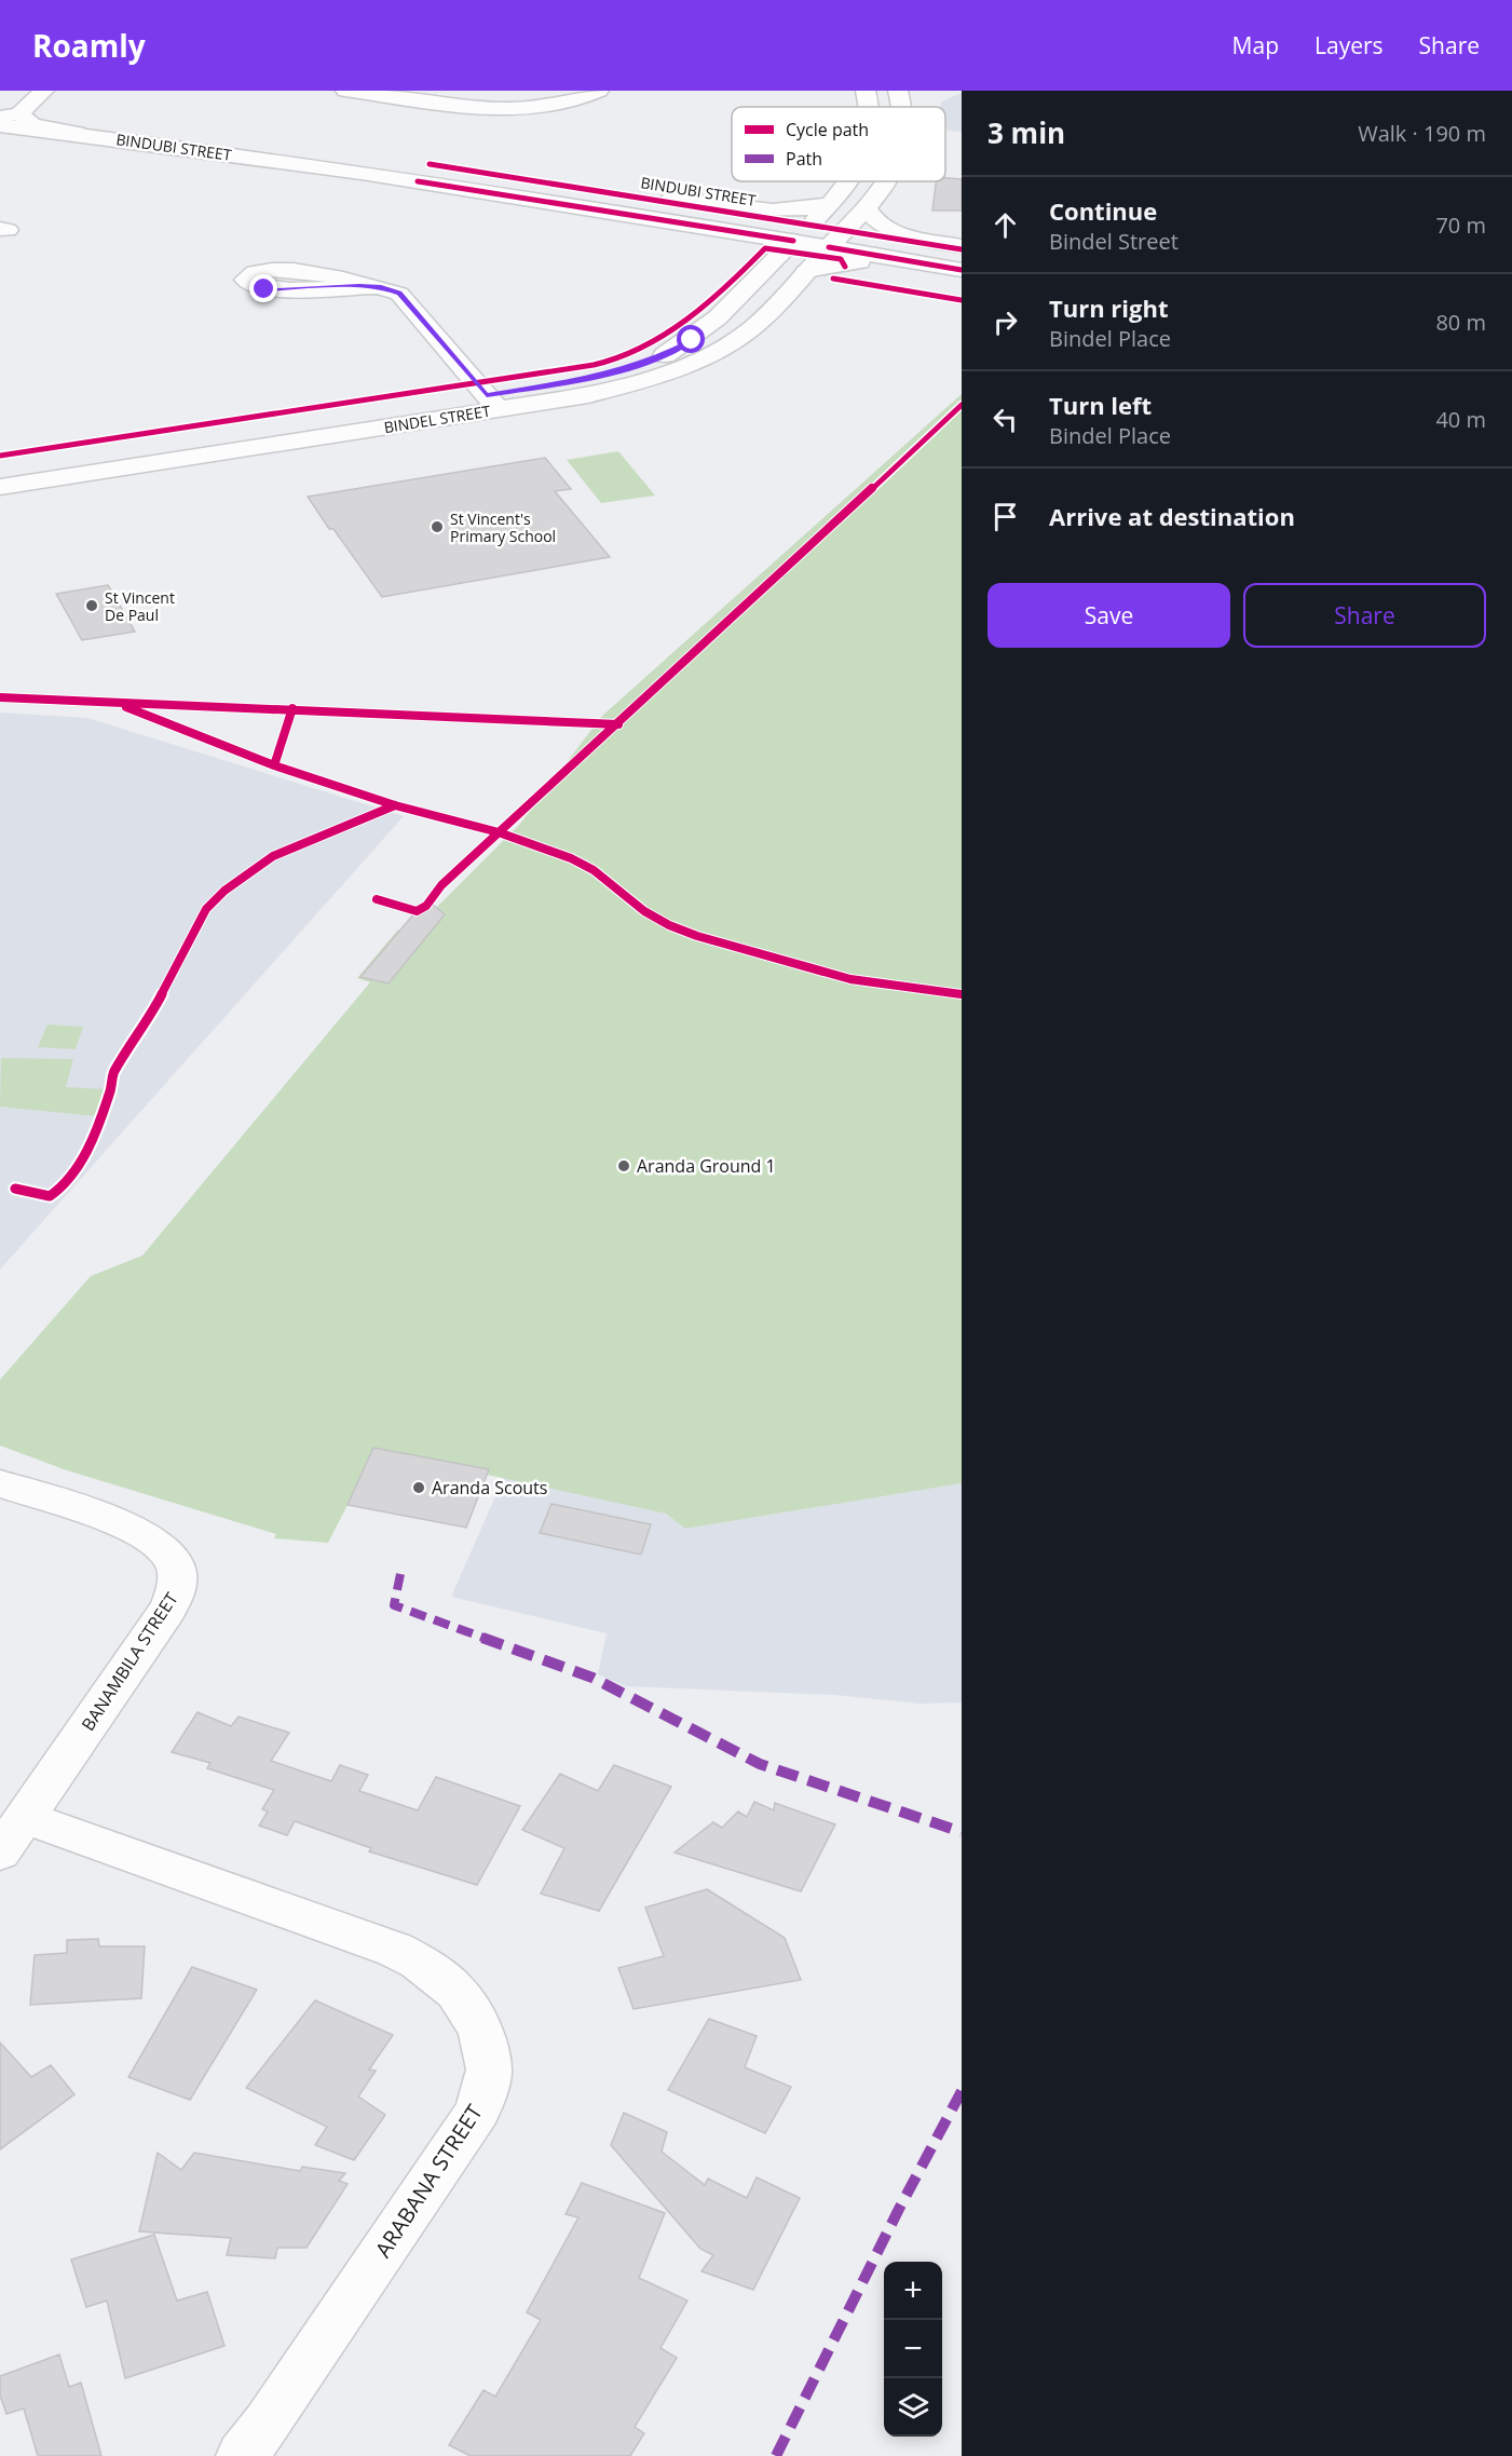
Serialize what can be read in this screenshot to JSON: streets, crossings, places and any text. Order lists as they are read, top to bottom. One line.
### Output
{"streets":{"main road":["BINDUBI STREET","BINDEL STREET","BANAMBILA STREET","ARABANA STREET"]},"crossings":[["BINDUBI STREET","BINDEL STREET"],["BANAMBILA STREET","ARABANA STREET"]],"places":["St Vincent's Primary School","St Vincent De Paul","Aranda Ground 1","Aranda Scouts"],"legend":["Cycle path","Path"],"page":{"header":"Roamly","nav":["Map","Layers","Share"],"heading":["3 min","Walk · 190 m"],"list":[["Continue","Bindel Street","70 m"],["Turn right","Bindel Place","80 m"],["Turn left","Bindel Place","40 m"],"Arrive at destination"],"buttons":["Save","Share"],"map_buttons":["+","−"]}}
